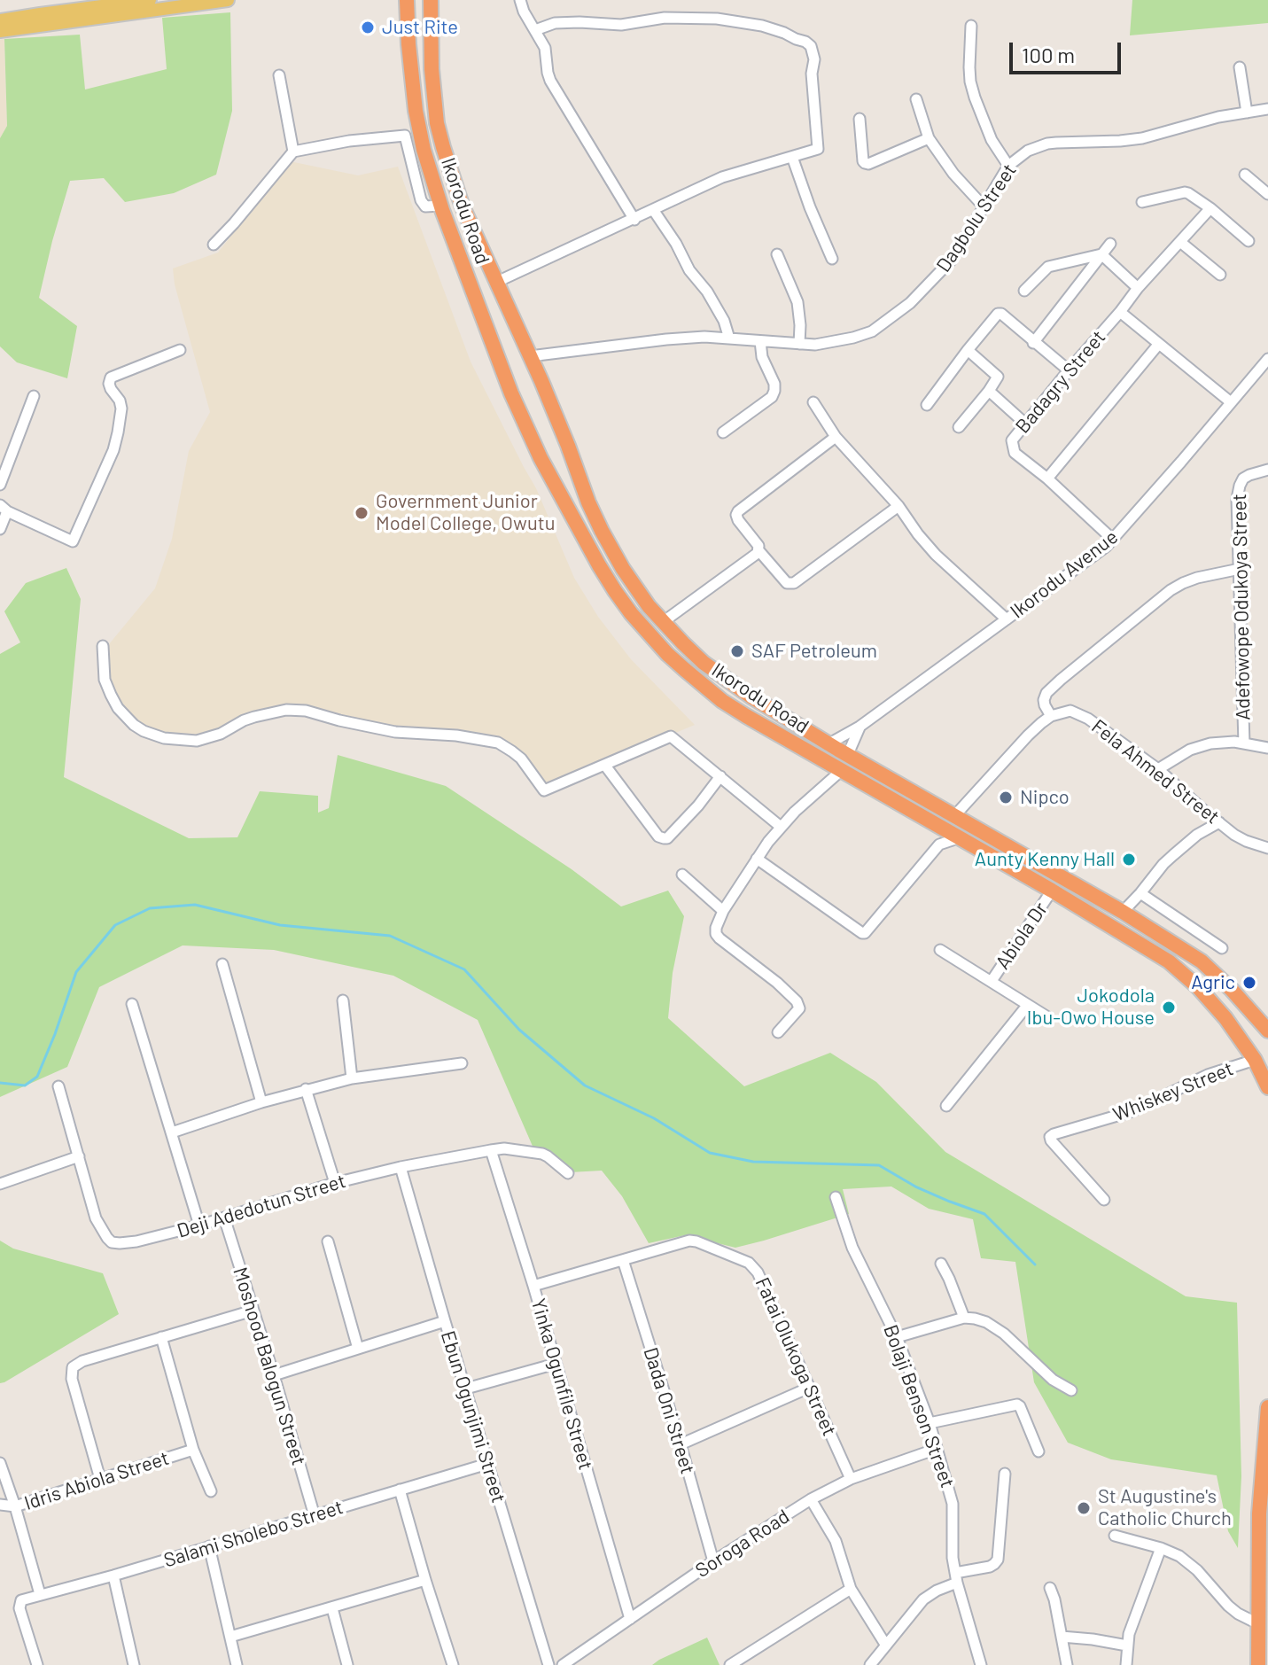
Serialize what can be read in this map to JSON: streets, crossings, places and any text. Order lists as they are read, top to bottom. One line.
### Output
{"streets":{"highway":["Ikorodu Road"],"street":["Dagbolu Street","Badagry Street","Ikorodu Avenue","Adefowope Odukoya Street","Fela Ahmed Street","Abiola Dr","Whiskey Street","Deji Adedotun Street","Fatai Olukoga Street","Moshood Balogun Street","Yinka Ogunfile Street","Bolaji Benson Street","Dada Oni Street","Ebun Ogunjimi Street","Idris Abiola Street","Salami Sholebo Street","Soroga Road"]},"crossings":[["Ikorodu Road","Dagbolu Street"],["Ikorodu Road","Ikorodu Avenue"],["Ikorodu Road","Abiola Dr"],["Ikorodu Road","Whiskey Street"],["Badagry Street","Ikorodu Avenue"],["Deji Adedotun Street","Moshood Balogun Street"],["Deji Adedotun Street","Yinka Ogunfile Street"],["Deji Adedotun Street","Ebun Ogunjimi Street"],["Fatai Olukoga Street","Yinka Ogunfile Street"],["Fatai Olukoga Street","Dada Oni Street"],["Fatai Olukoga Street","Soroga Road"],["Moshood Balogun Street","Salami Sholebo Street"],["Yinka Ogunfile Street","Soroga Road"],["Bolaji Benson Street","Soroga Road"],["Dada Oni Street","Soroga Road"],["Ebun Ogunjimi Street","Salami Sholebo Street"]],"places":["Just Rite","Government Junior Model College, Owutu","SAF Petroleum","Nipco","Aunty Kenny Hall","Agric","Jokodola Ibu-Owo House","St Augustine's Catholic Church"],"scale_bar":"100 m"}
